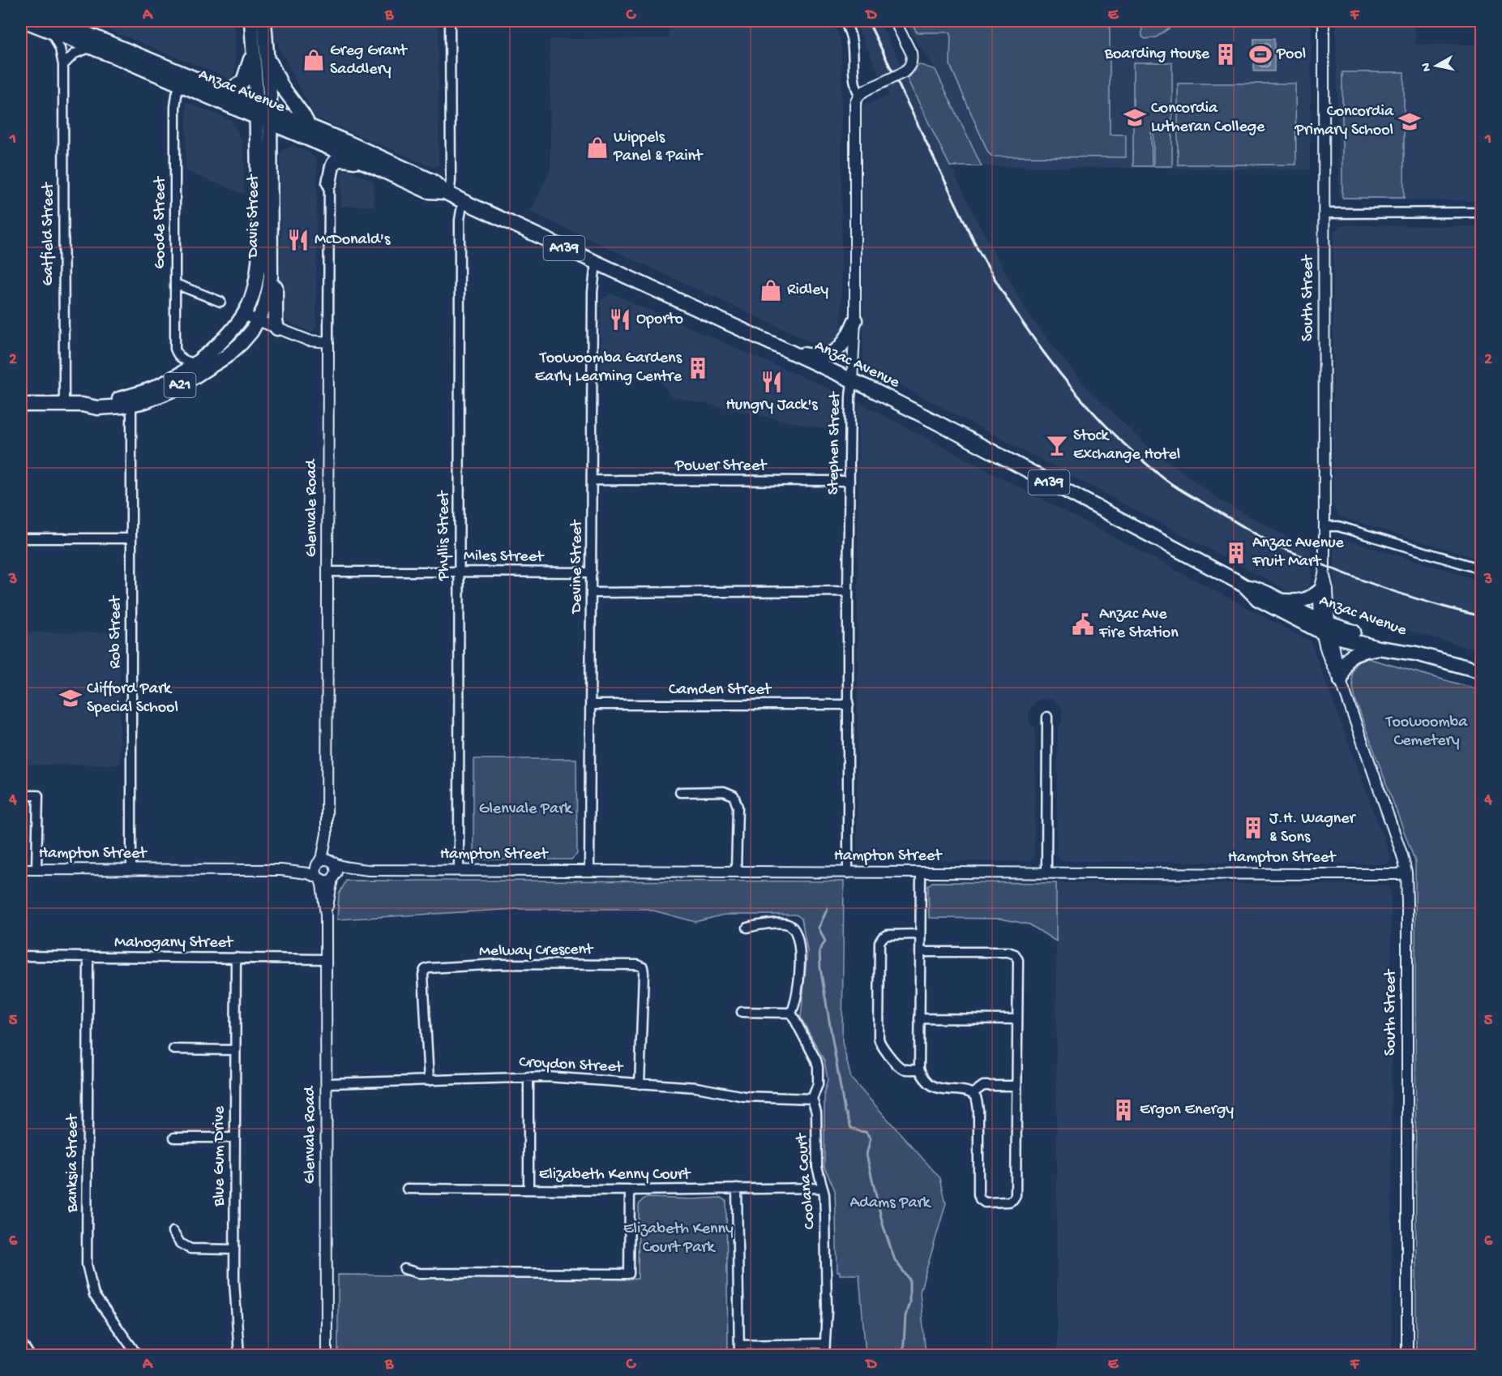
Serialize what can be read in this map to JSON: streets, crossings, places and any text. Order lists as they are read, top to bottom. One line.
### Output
{"streets":{"main road":["Anzac Avenue","Davis Street","A139","A21"],"street":["Goode Street","Gatfield Street","South Street","Stephen Street","Power Street","Glenvale Road","Phyllis Street","Miles Street","Devine Street","Rob Street","Camden Street","Hampton Street","Mahogany Street","Melway Crescent","Croydon Street","Blue Gum Drive","Banksia Street","Elizabeth Kenny Court","Coolana Court"]},"crossings":[["Anzac Avenue","Davis Street"],["Anzac Avenue","Goode Street"],["Anzac Avenue","Gatfield Street"],["Anzac Avenue","South Street"],["Anzac Avenue","A21"],["Anzac Avenue","Stephen Street"],["Anzac Avenue","Phyllis Street"],["Anzac Avenue","Devine Street"],["Davis Street","A21"],["Goode Street","A21"],["Gatfield Street","A21"],["South Street","Hampton Street"],["A21","Rob Street"],["Stephen Street","Power Street"],["Stephen Street","Camden Street"],["Stephen Street","Hampton Street"],["Power Street","Devine Street"],["Glenvale Road","Miles Street"],["Glenvale Road","Hampton Street"],["Glenvale Road","Mahogany Street"],["Glenvale Road","Croydon Street"],["Phyllis Street","Miles Street"],["Phyllis Street","Hampton Street"],["Miles Street","Devine Street"],["Devine Street","Camden Street"],["Devine Street","Hampton Street"],["Rob Street","Hampton Street"],["Mahogany Street","Blue Gum Drive"],["Mahogany Street","Banksia Street"],["Melway Crescent","Croydon Street"],["Croydon Street","Coolana Court"],["Elizabeth Kenny Court","Coolana Court"]],"parks":["Toowoomba Cemetery","Glenvale Park","Adams Park","Elizabeth Kenny Court Park"],"places":{"building":["Boarding House","Toowoomba Gardens Early Learning Centre","Anzac Avenue Fruit Mart","J.H. Wagner & Sons","Ergon Energy"],"sports":["Pool"],"shop":["Greg Grant Saddlery","Wippels Panel & Paint","Ridley"],"school or university":["Concordia Lutheran College","Concordia Primary School","Clifford Park Special School"],"restaurant":["McDonald's","Oporto","Hungry Jack's"],"bar":["Stock Exchange Hotel"],"public building":["Anzac Ave Fire Station"]},"north":"left","grid":{"columns":["A","B","C","D","E","F"],"rows":["1","2","3","4","5","6"]}}
